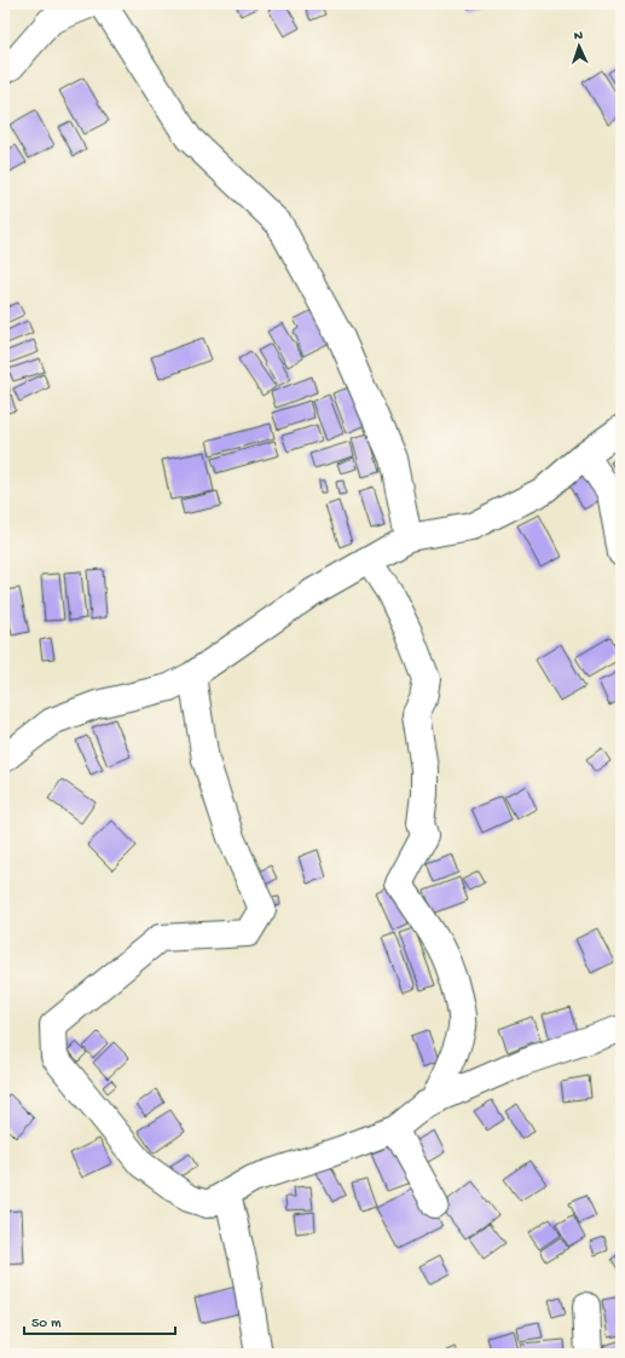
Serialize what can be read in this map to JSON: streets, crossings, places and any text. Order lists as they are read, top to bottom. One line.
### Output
{"scale_bar":"50 m","north":"top"}
